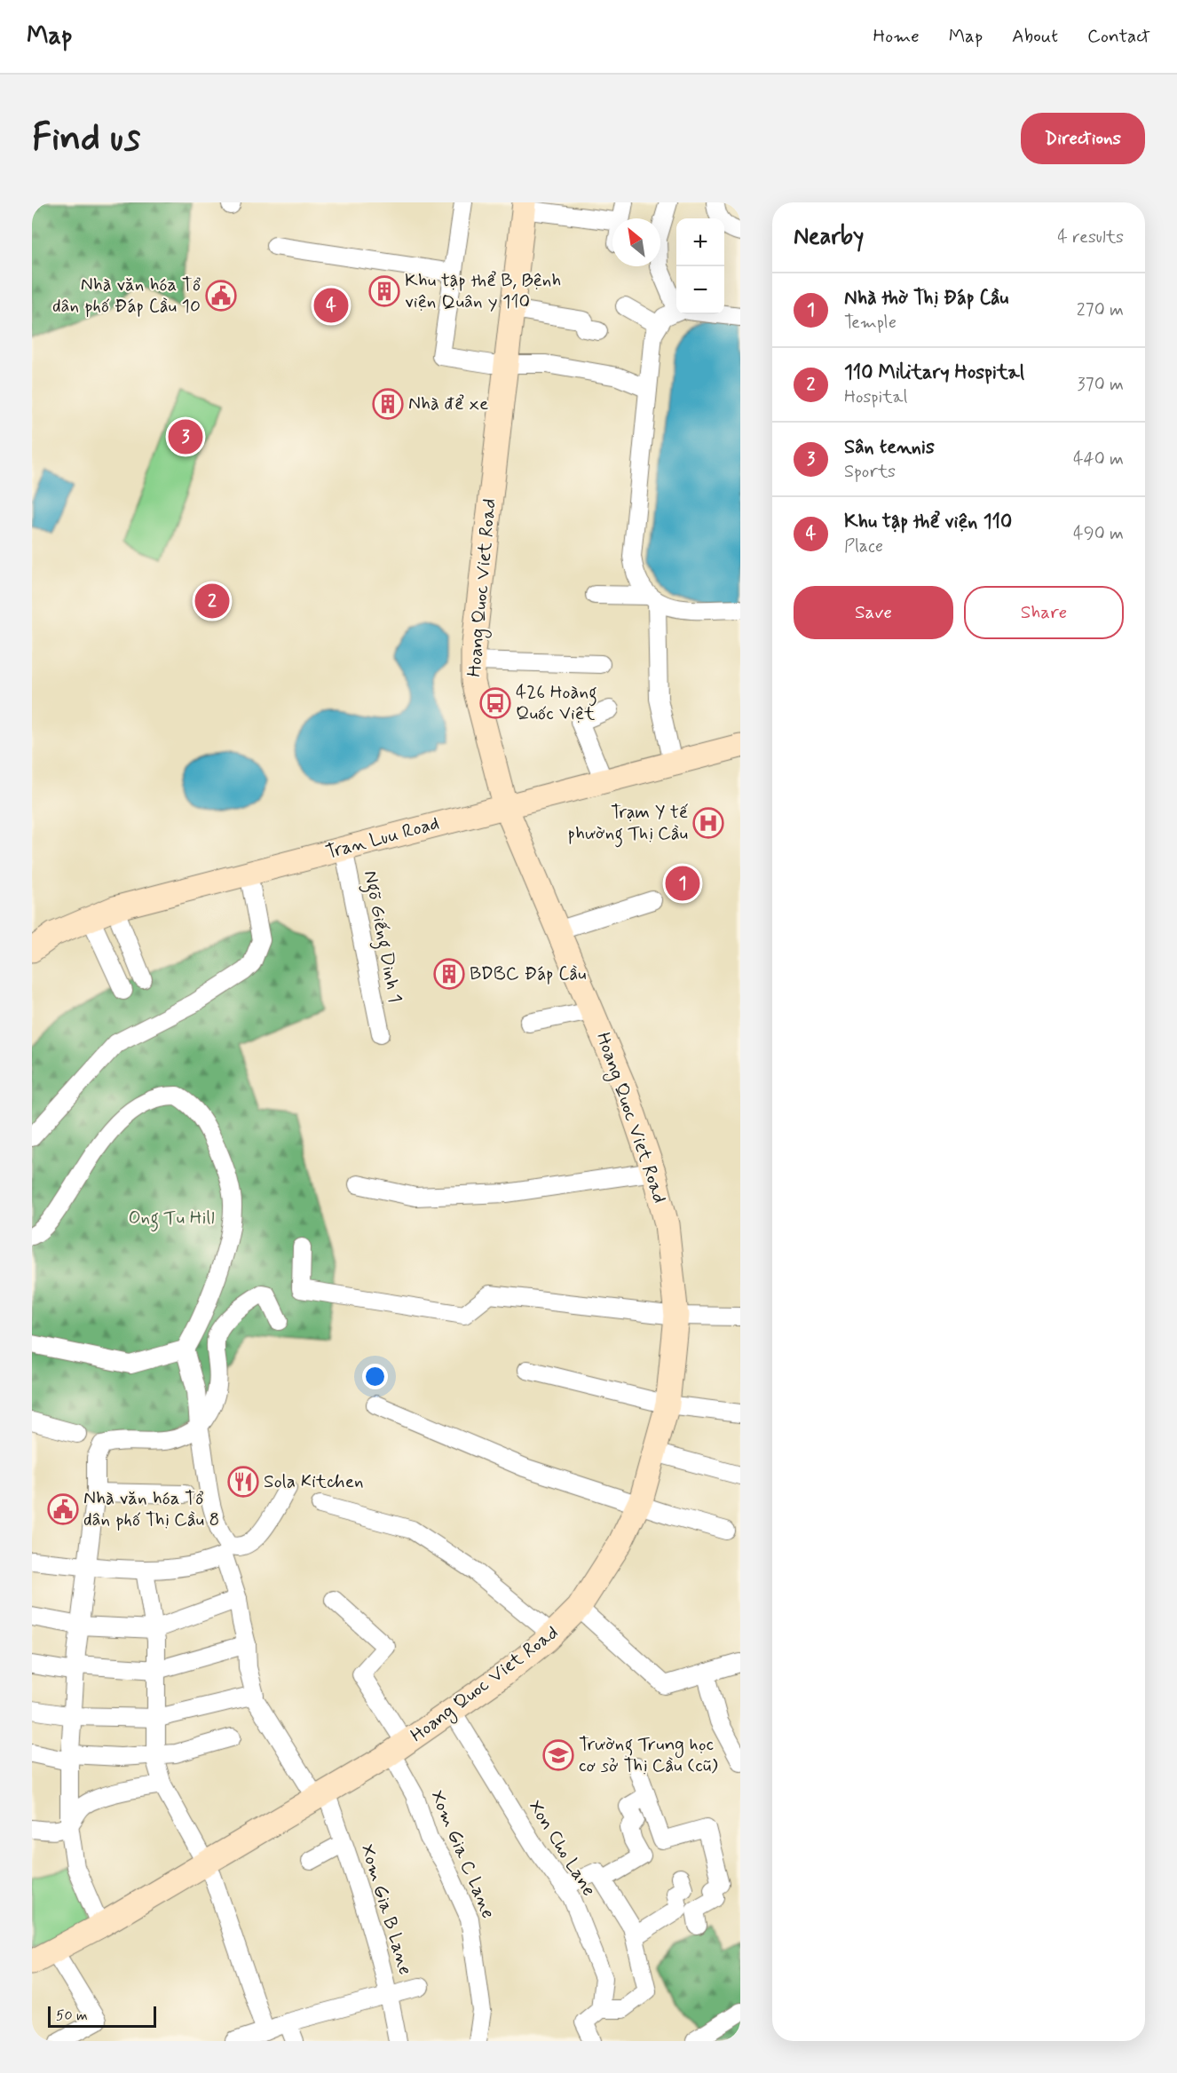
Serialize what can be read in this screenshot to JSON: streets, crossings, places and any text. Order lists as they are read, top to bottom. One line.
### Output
{"streets":{"main road":["Hoang Quoc Viet Road","Tran Luu Road"],"street":["Ngõ Giếng Dinh 1","Xon Cho Lane","Xom Gia C Lane","Xom Gia B Lane"]},"crossings":[["Hoang Quoc Viet Road","Tran Luu Road"],["Hoang Quoc Viet Road","Xon Cho Lane"],["Hoang Quoc Viet Road","Xom Gia C Lane"],["Hoang Quoc Viet Road","Xom Gia B Lane"],["Tran Luu Road","Ngõ Giếng Dinh 1"]],"parks":["Ong Tu Hill"],"places":{"building":["Khu tập thể B, Bệnh viện Quân y 110","Nhà để xe","BDBC Đáp Cầu"],"public building":["Nhà văn hóa Tổ dân phố Đáp Cầu 10","Nhà văn hóa Tổ dân phố Thị Cầu 8"],"bus stop":["426 Hoàng Quốc Việt"],"hospital":["Trạm Y tế phường Thị Cầu"],"restaurant":["Sola Kitchen"],"school or university":["Trường Trung học cơ sở Thị Cầu (cũ)"]},"scale_bar":"50 m","north":"top left","page":{"header":"Map","nav":["Home","Map","About","Contact"],"buttons":["Directions",["Save","Share"]],"title":"Find us","heading":["Nearby","4 results"],"map_buttons":["+","−"],"list":[{"mark":"1","name":"Nhà thờ Thị Đáp Cầu","note":"Temple","value":"270 m"},{"mark":"2","name":"110 Military Hospital","note":"Hospital","value":"370 m"},{"mark":"3","name":"Sân tennis","note":"Sports","value":"440 m"},{"mark":"4","name":"Khu tập thể viện 110","note":"Place","value":"490 m"}],"pins":["4","3","2","1"],"scale":"50 m"}}
